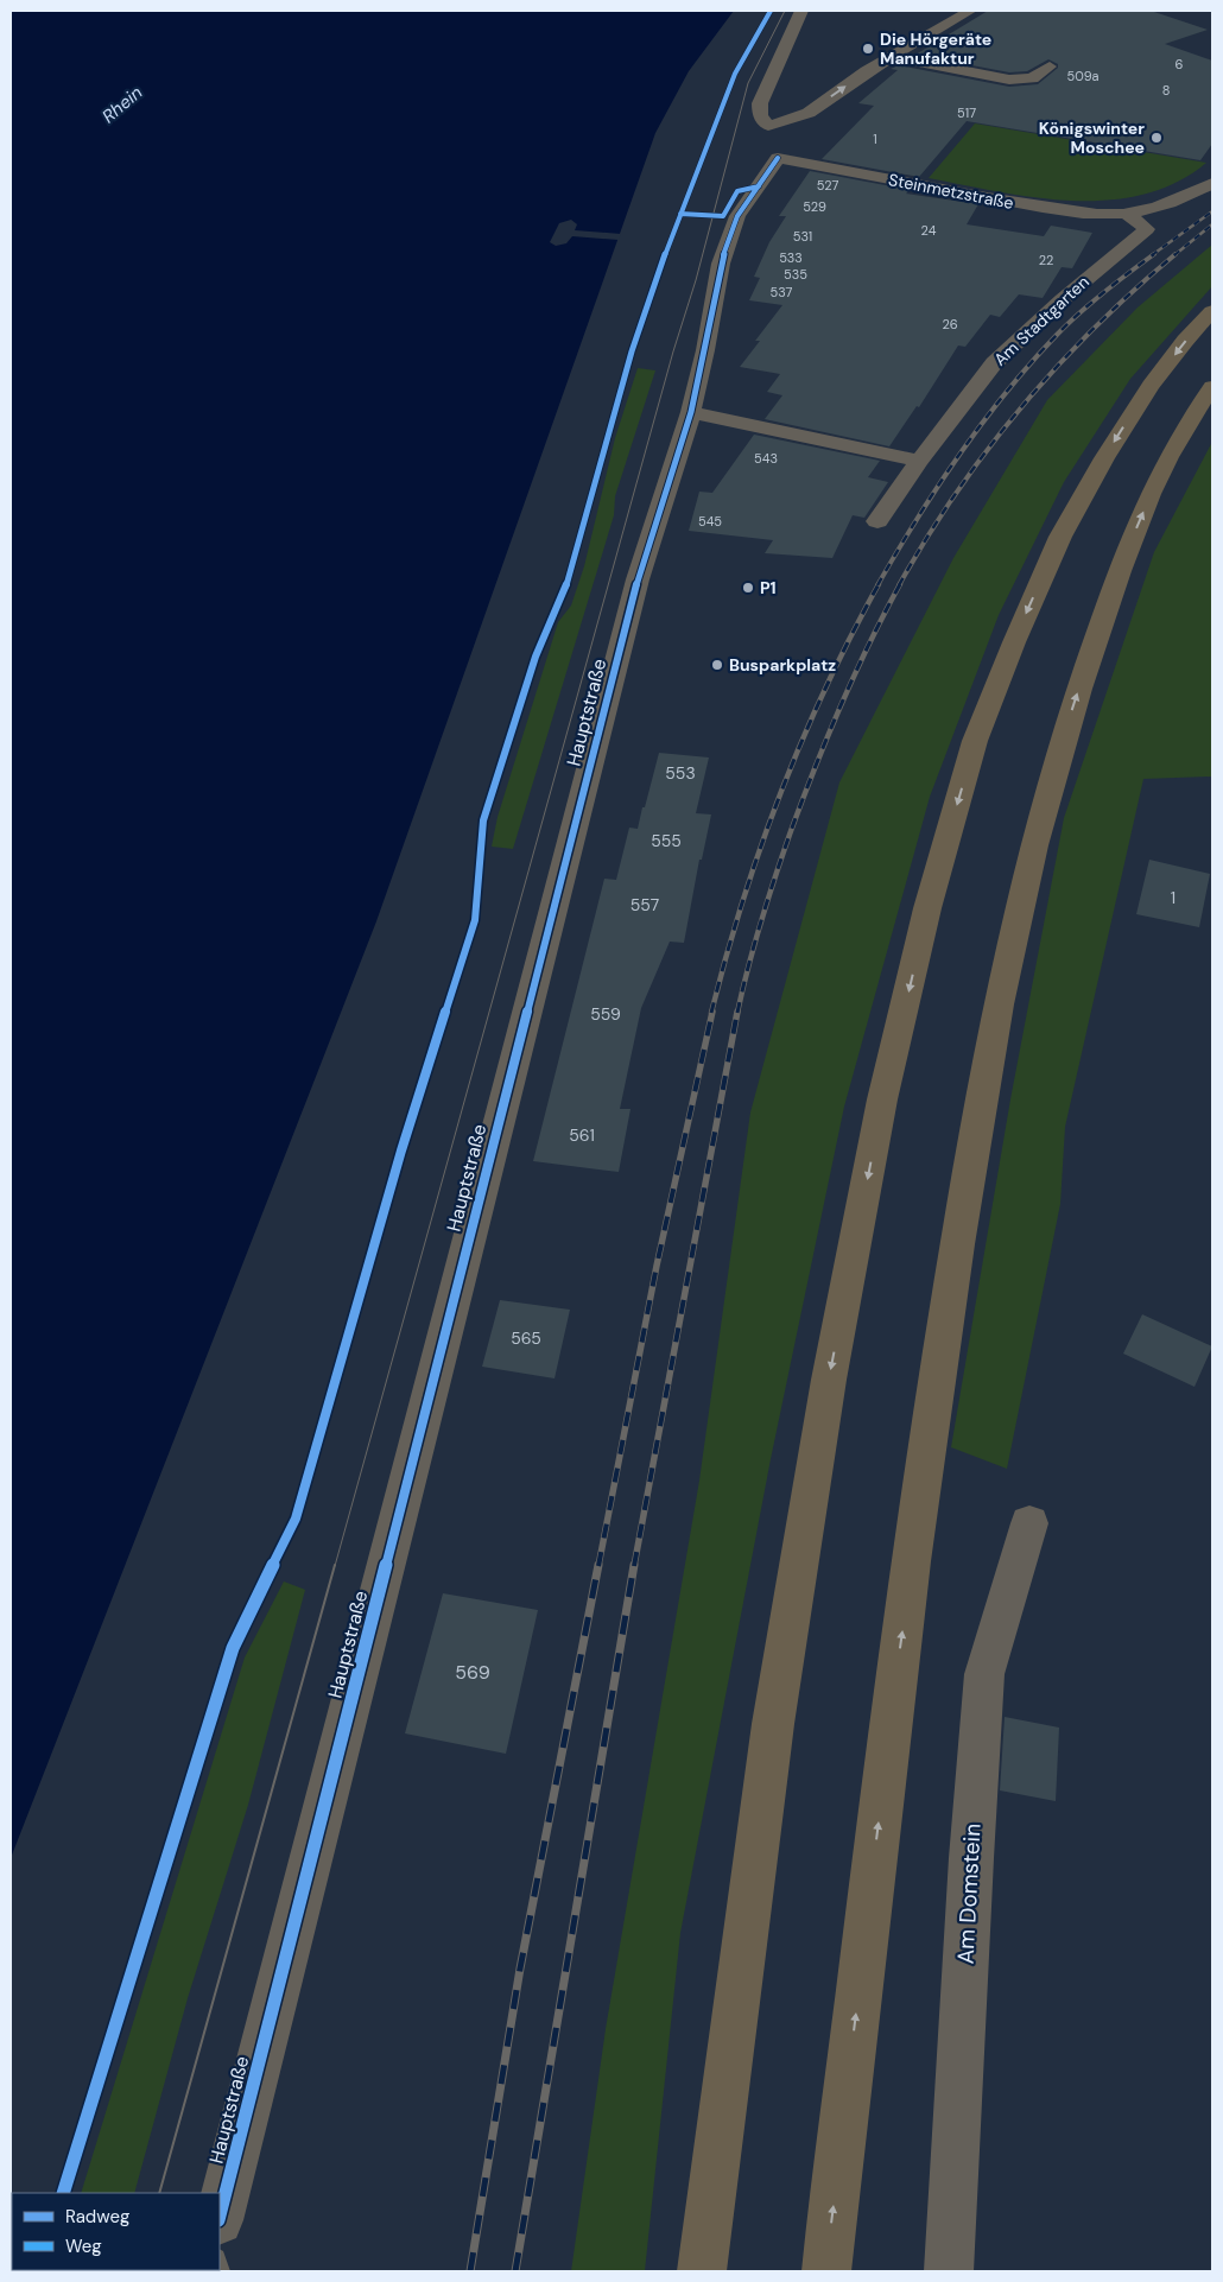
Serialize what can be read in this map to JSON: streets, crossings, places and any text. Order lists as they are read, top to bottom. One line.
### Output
{"streets":{"street":["Steinmetzstraße","Am Stadtgarten","Hauptstraße","Am Domstein"]},"crossings":[["Steinmetzstraße","Am Stadtgarten"],["Steinmetzstraße","Hauptstraße"]],"water":["Rhein"],"places":["Die Hörgeräte Manufaktur","Königswinter Moschee","P1","Busparkplatz"],"house_numbers":["6","509a","8","517","1","527","529","24","531","533","22","535","537","26","543","545","553","555","1","557","559","561","565","569"],"legend":["Radweg","Weg"]}
